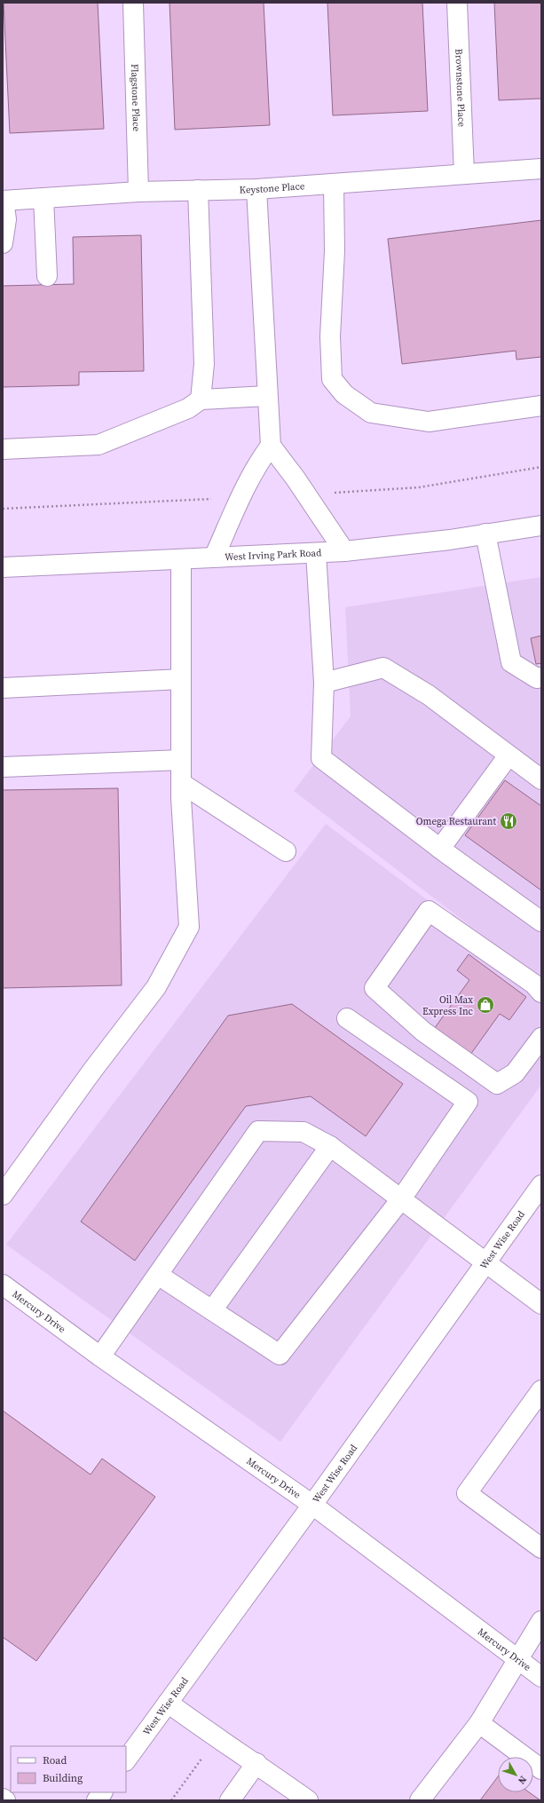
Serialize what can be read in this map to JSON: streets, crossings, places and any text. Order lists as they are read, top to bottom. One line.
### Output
{"streets":{"street":["Brownstone Place","Flagstone Place","Keystone Place","West Irving Park Road","West Wise Road","Mercury Drive"]},"crossings":[["Brownstone Place","Keystone Place"],["Flagstone Place","Keystone Place"],["West Wise Road","Mercury Drive"]],"places":{"restaurant":["Omega Restaurant"],"shop":["Oil Max Express Inc"]},"legend":["Road","Building"],"north":"bottom right"}
